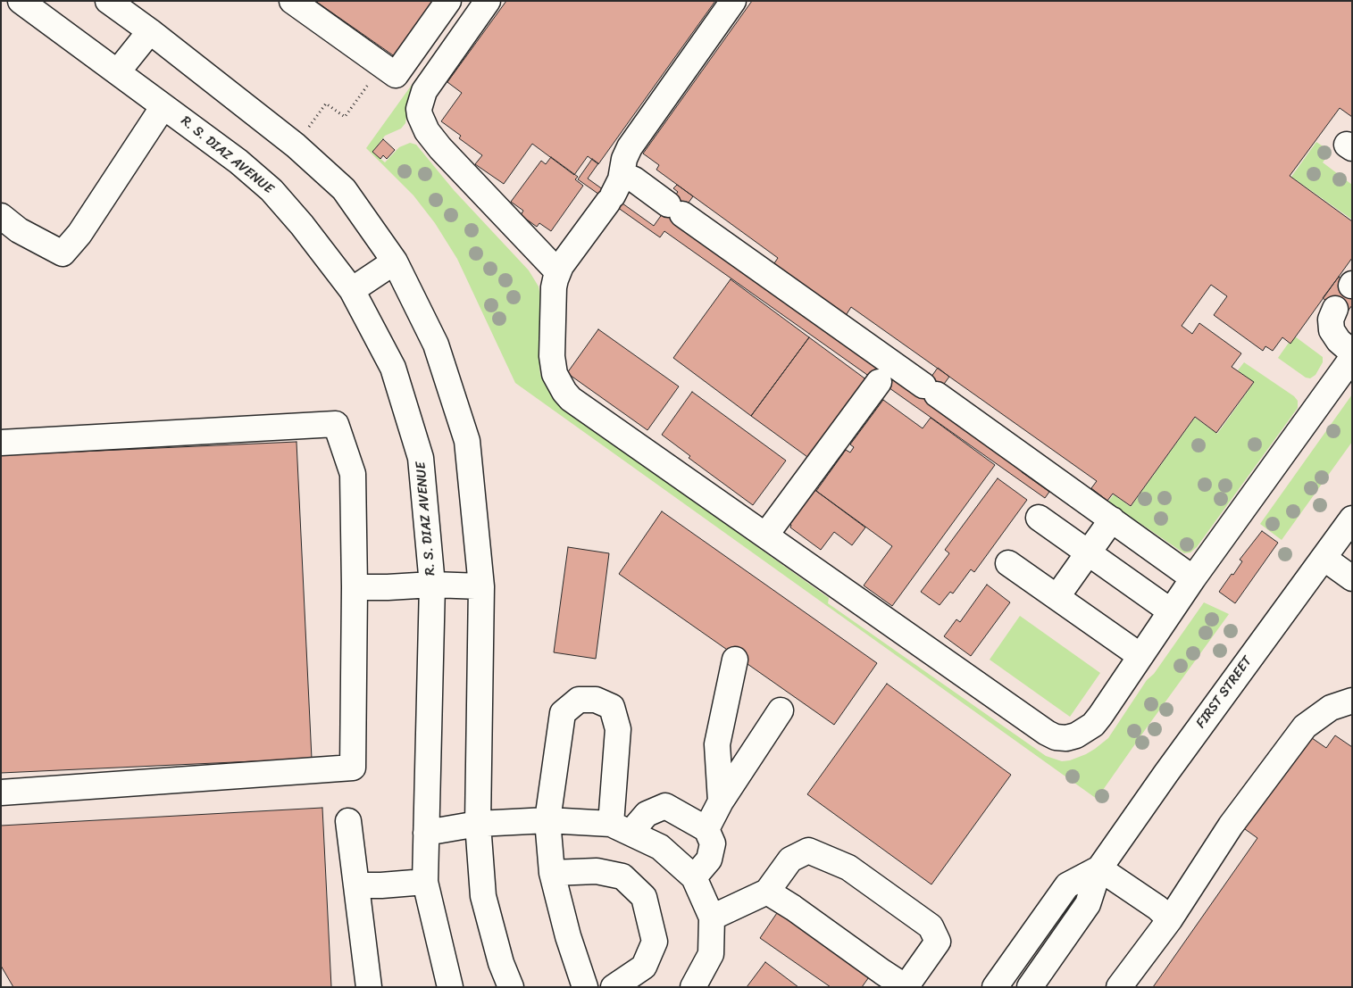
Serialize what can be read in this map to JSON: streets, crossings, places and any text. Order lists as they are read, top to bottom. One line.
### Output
{"streets":{"street":["R. S. DIAZ AVENUE","FIRST STREET"]}}
